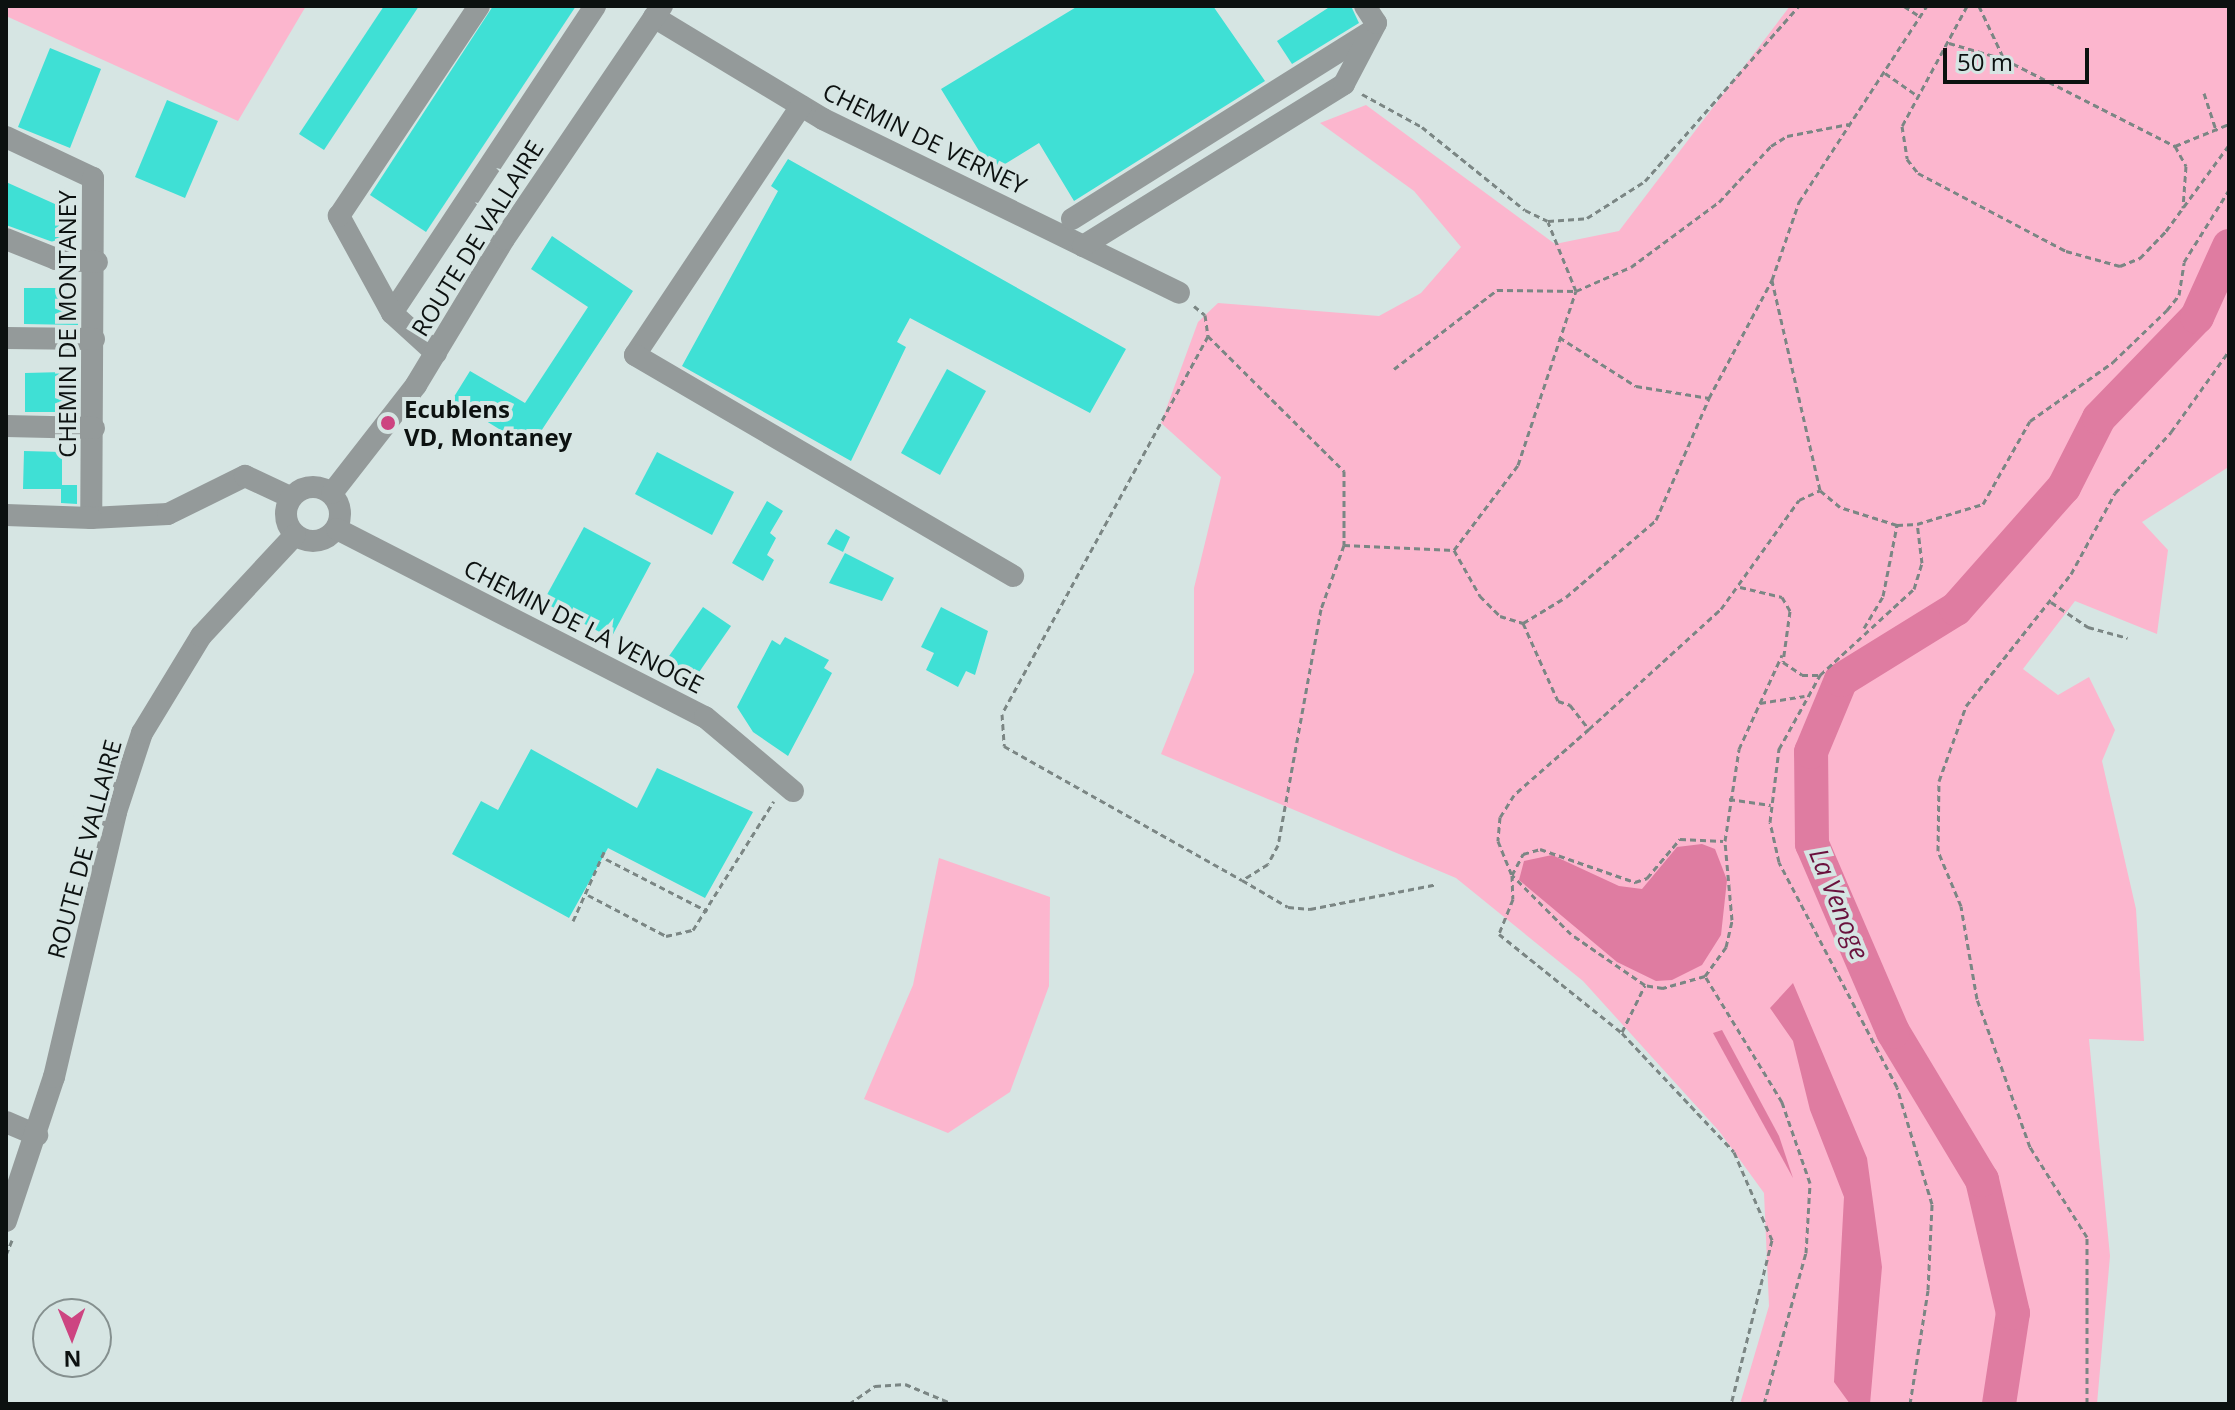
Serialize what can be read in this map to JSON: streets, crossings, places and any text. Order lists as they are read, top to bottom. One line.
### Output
{"streets":{"street":["CHEMIN DE VERNEY","ROUTE DE VALLAIRE","CHEMIN DE MONTANEY","CHEMIN DE LA VENOGE"]},"crossings":[["CHEMIN DE VERNEY","ROUTE DE VALLAIRE"],["ROUTE DE VALLAIRE","CHEMIN DE LA VENOGE"]],"water":["La Venoge"],"places":["Ecublens VD, Montaney"],"scale_bar":"50 m","north":"bottom"}
